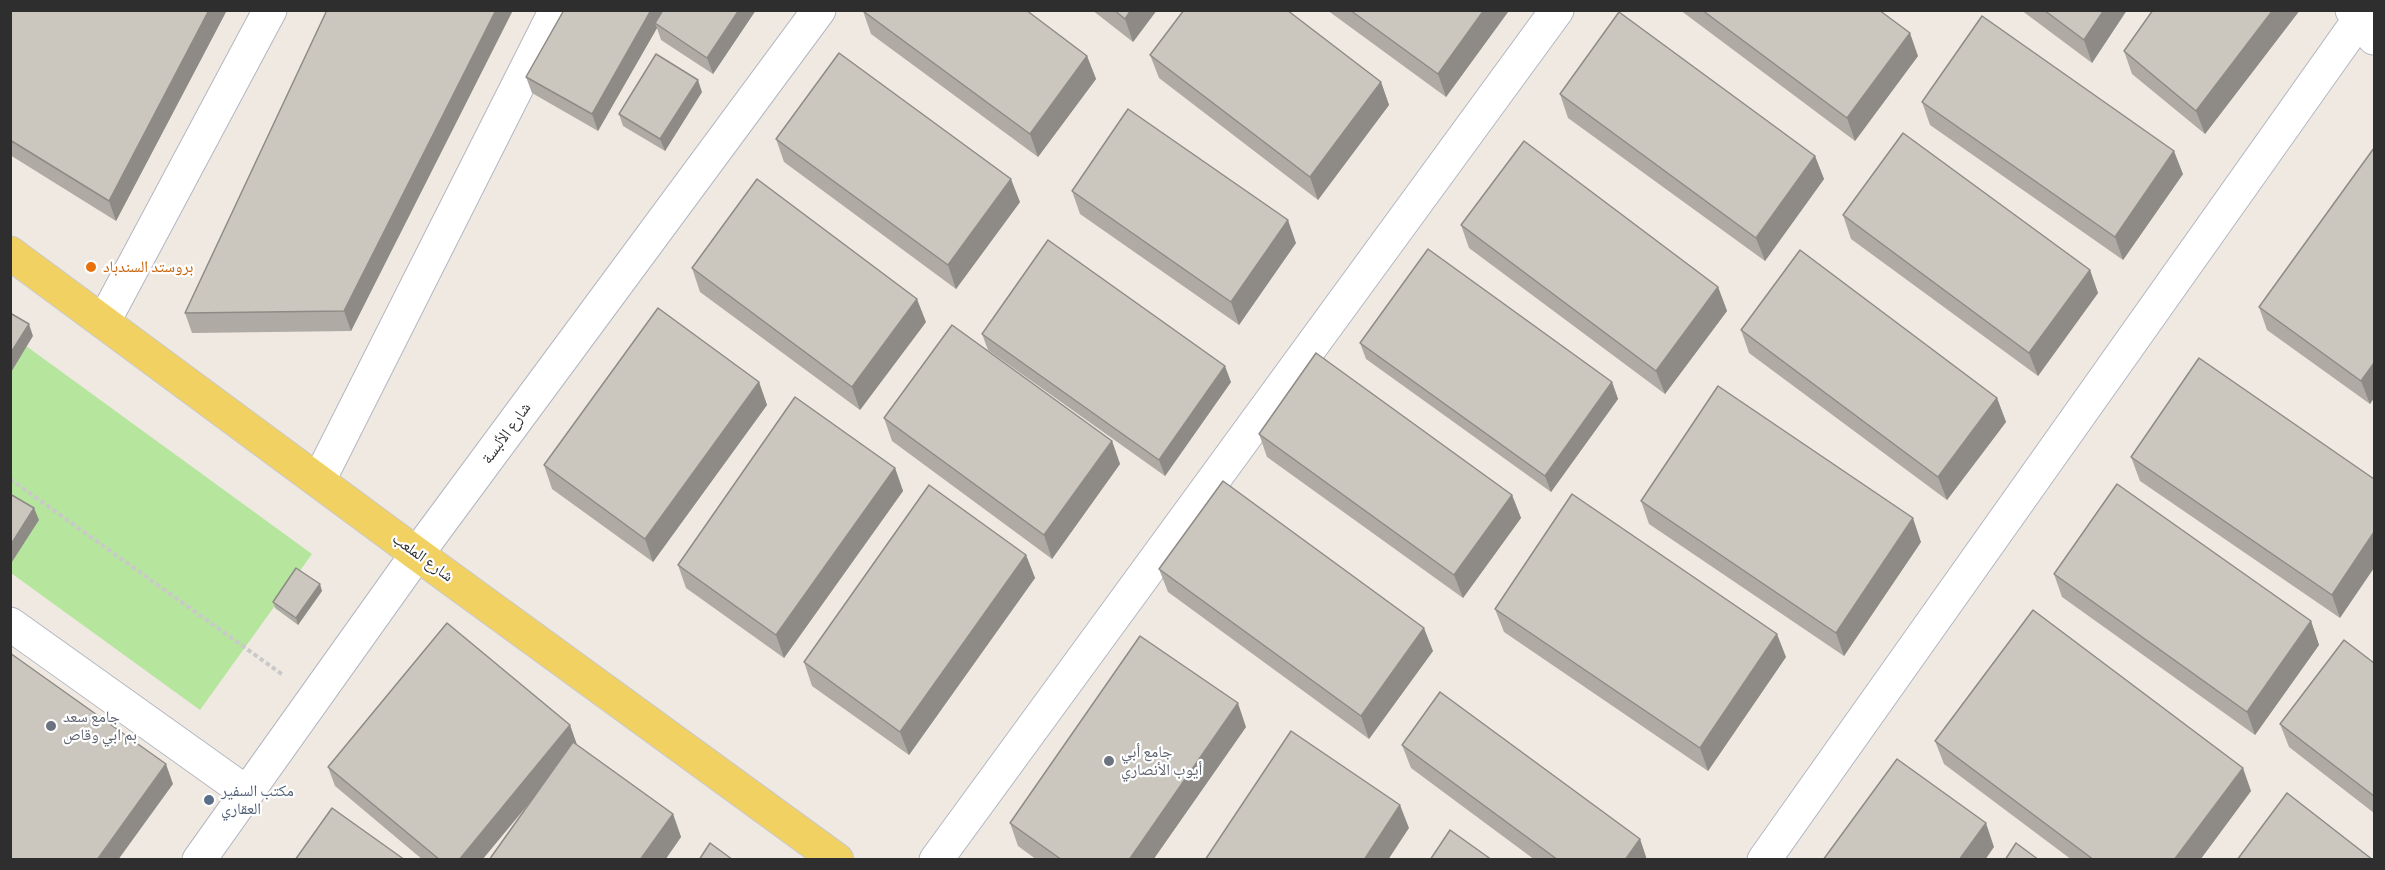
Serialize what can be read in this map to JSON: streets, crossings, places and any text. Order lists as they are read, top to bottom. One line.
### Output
{"streets":{"main road":["شارع الملعب"],"street":["شارع الألبسة"]},"crossings":[["شارع الألبسة","شارع الملعب"]],"places":["بروستد السندباد","جامع سعد بم ابي وقاص","جامع أبي أيوب الأنصاري","مكتب السفير العقاري"]}
